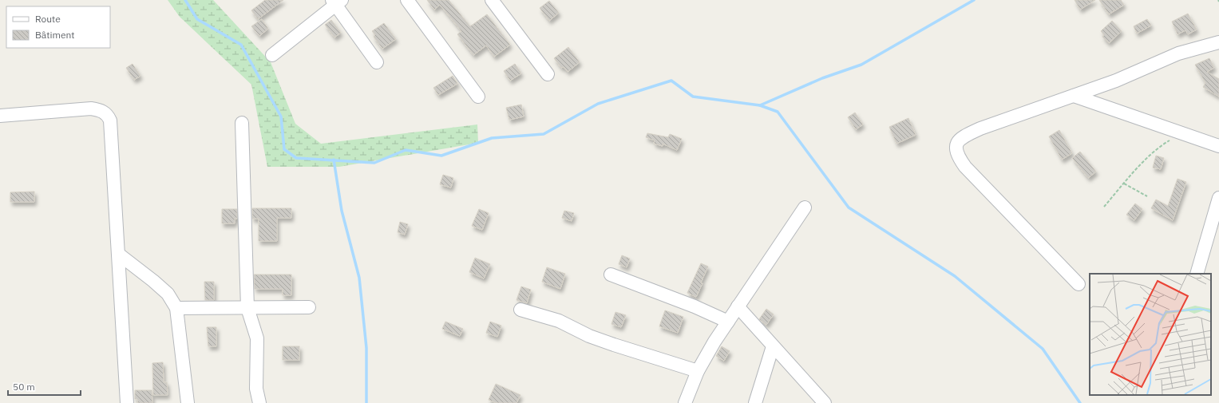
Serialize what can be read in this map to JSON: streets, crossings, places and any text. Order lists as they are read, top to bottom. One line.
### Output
{"legend":["Route","Bâtiment"],"scale_bar":"50 m"}
